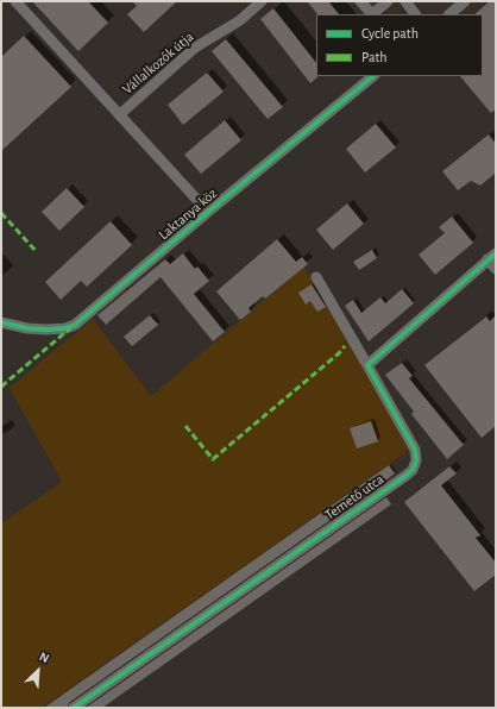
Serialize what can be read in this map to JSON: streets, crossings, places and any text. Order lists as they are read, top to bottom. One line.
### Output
{"streets":{"street":["Vállalkozók útja","Laktanya köz","Temető utca"]},"crossings":[["Vállalkozók útja","Laktanya köz"]],"legend":["Cycle path","Path"],"north":"top right"}
